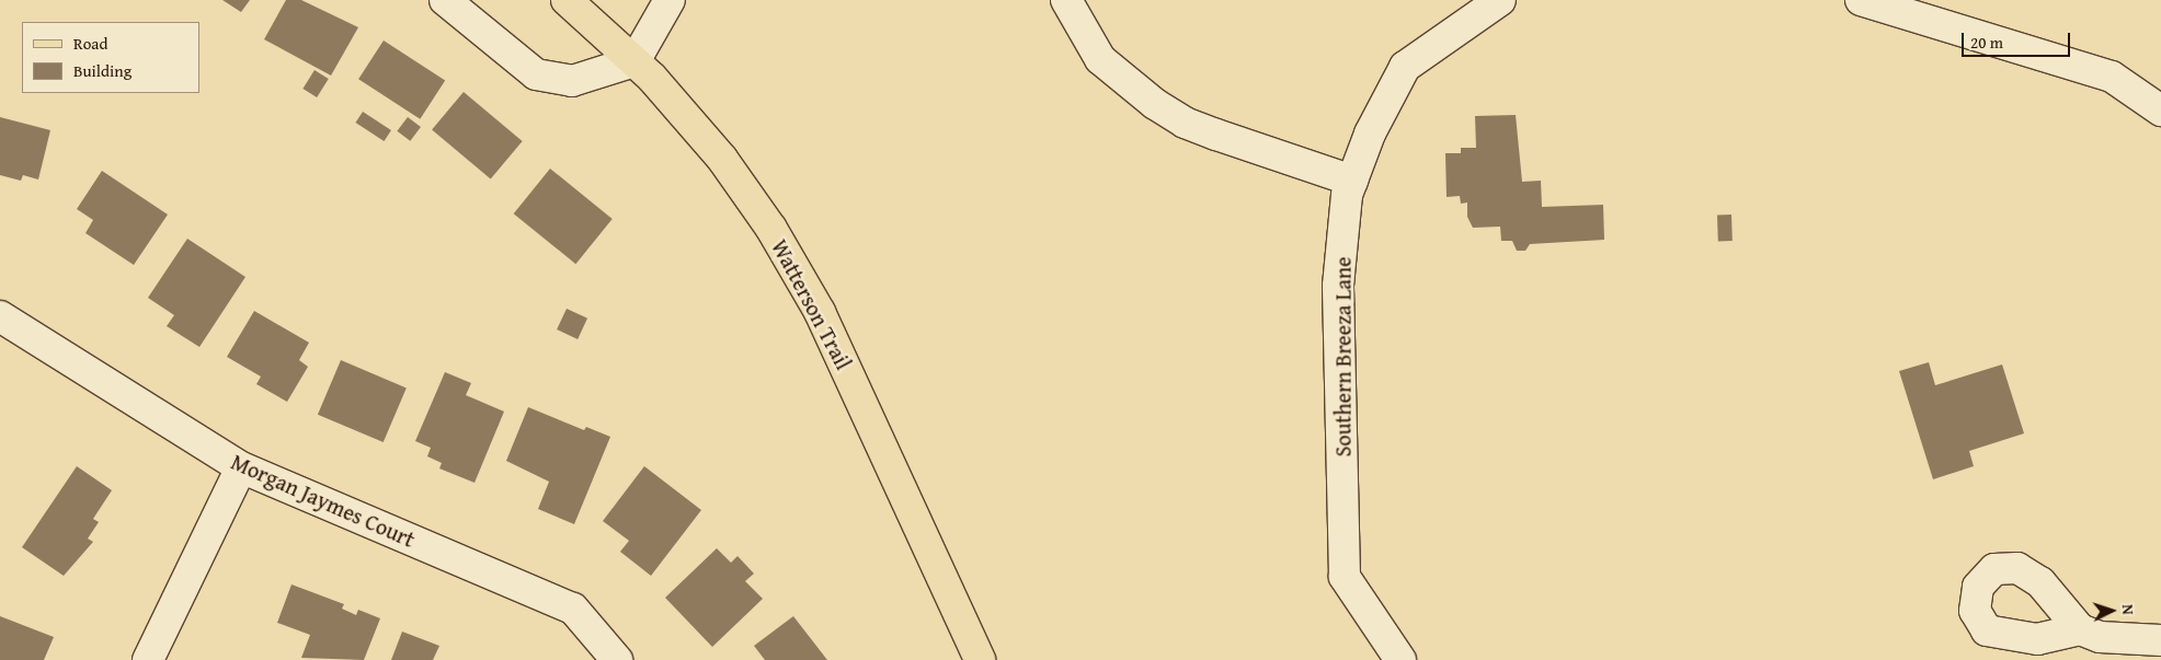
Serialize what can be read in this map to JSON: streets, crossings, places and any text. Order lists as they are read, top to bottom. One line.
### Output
{"streets":{"main road":["Watterson Trail"],"street":["Southern Breeza Lane","Morgan Jaymes Court"]},"legend":["Road","Building"],"scale_bar":"20 m","north":"right"}
